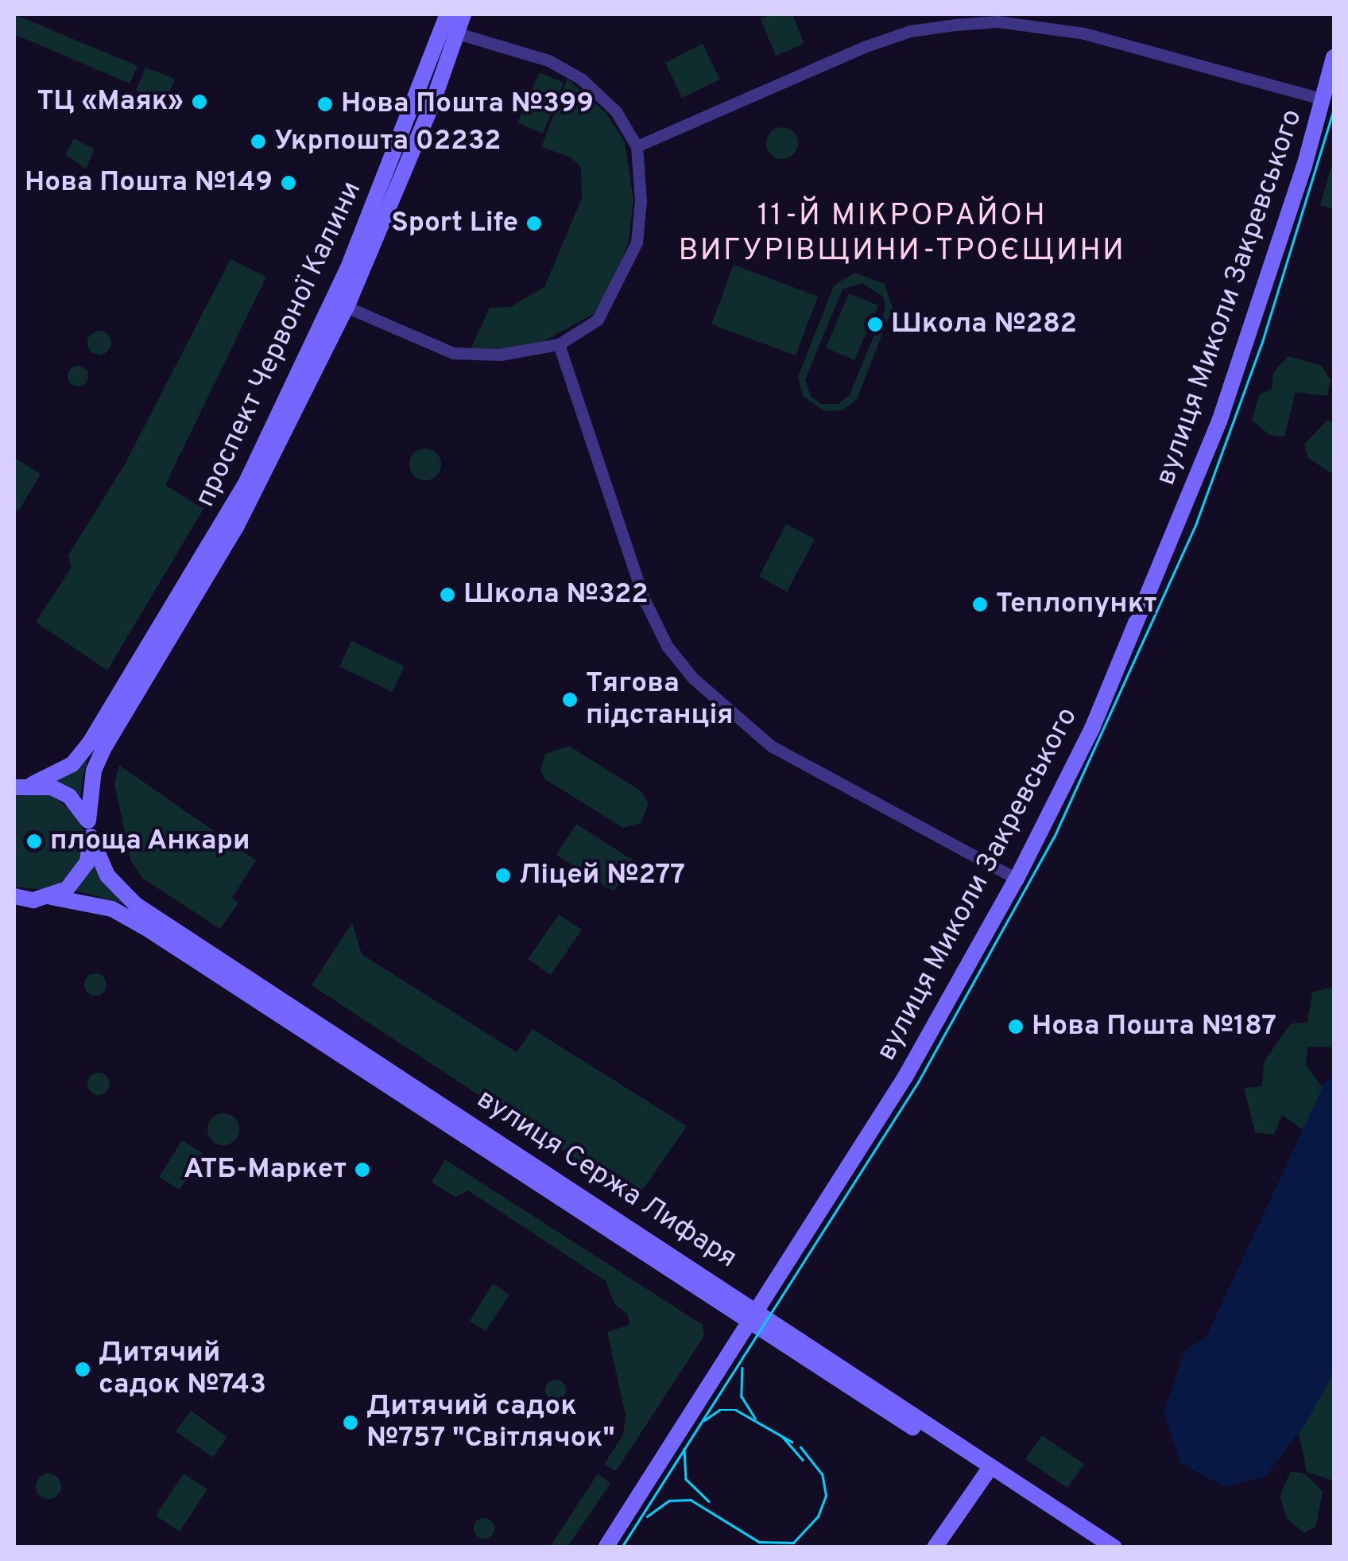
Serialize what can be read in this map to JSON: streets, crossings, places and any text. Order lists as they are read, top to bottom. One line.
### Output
{"streets":{"street":["вулиця Миколи Закревського","проспект Червоної Калини","вулиця Сержа Лифаря"]},"crossings":[["вулиця Миколи Закревського","вулиця Сержа Лифаря"],["проспект Червоної Калини","вулиця Сержа Лифаря"]],"districts":["11-Й МІКРОРАЙОН ВИГУРІВЩИНИ-ТРОЄЩИНИ"],"places":["ТЦ «Маяк»","Нова Пошта №399","Укрпошта 02232","Нова Пошта №149","Sport Life","Школа №282","Школа №322","Теплопункт","Тягова пiдстанцiя","площа Анкари","Ліцей №277","Нова Пошта №187","АТБ-Маркет","Дитячий садок №743","Дитячий садок №757 \"Світлячок\""]}
